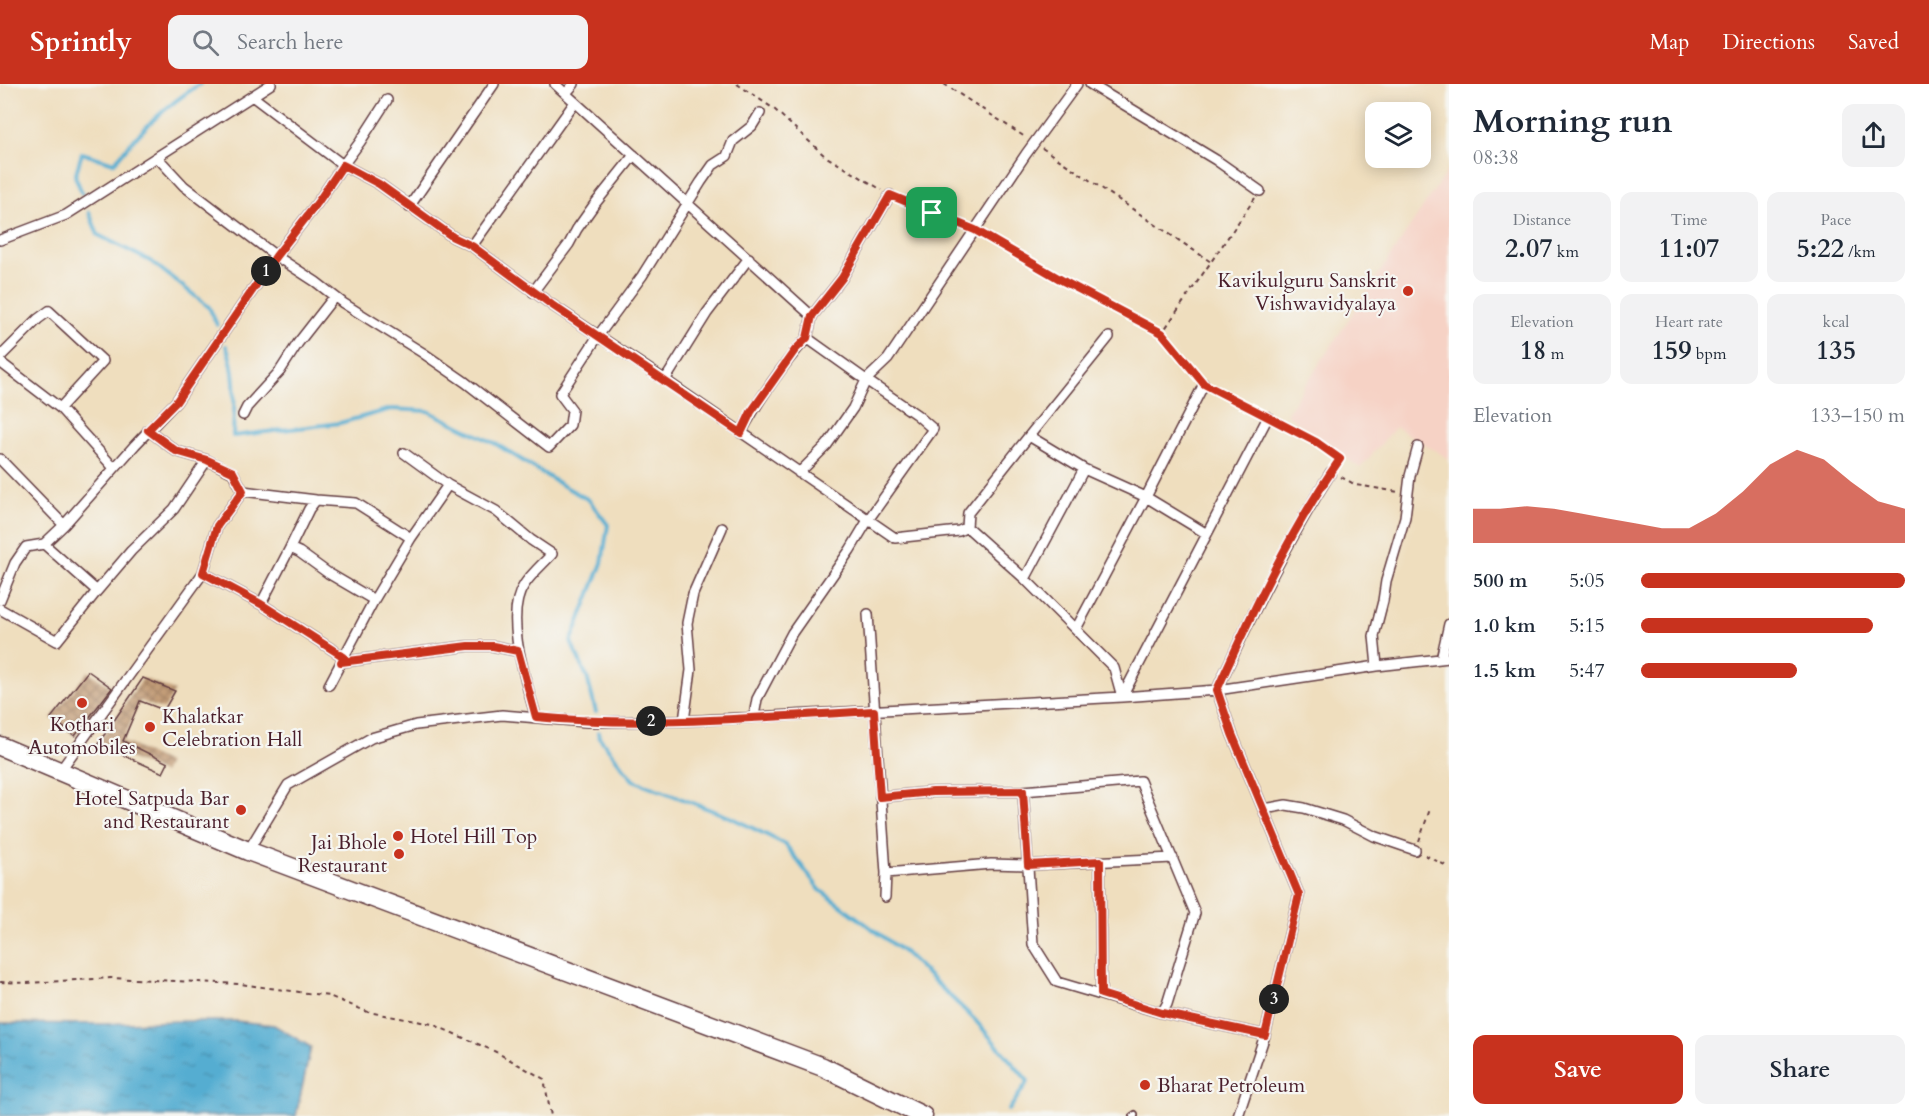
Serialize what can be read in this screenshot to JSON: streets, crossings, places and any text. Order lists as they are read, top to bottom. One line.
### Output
{"places":["Kavikulguru Sanskrit Vishwavidyalaya","Kothari Automobiles","Khalatkar Celebration Hall","Hotel Satpuda Bar and Restaurant","Hotel Hill Top","Jai Bhole Restaurant","Bharat Petroleum"],"page":{"header":"Sprintly","search":"Search here","nav":["Map","Directions","Saved"],"heading":["Morning run","08:38"],"stats":[["Distance","2.07 km"],["Time","11:07"],["Pace","5:22 /km"],["Elevation","18 m"],["Heart rate","159 bpm"],["kcal","135"]],"pins":["1","2","3"],"chart":["Elevation","133–150 m"],"list":[{"name":"500 m","note":"5:05"},{"name":"1.0 km","note":"5:15"},{"name":"1.5 km","note":"5:47"}],"buttons":["Save","Share"]}}
